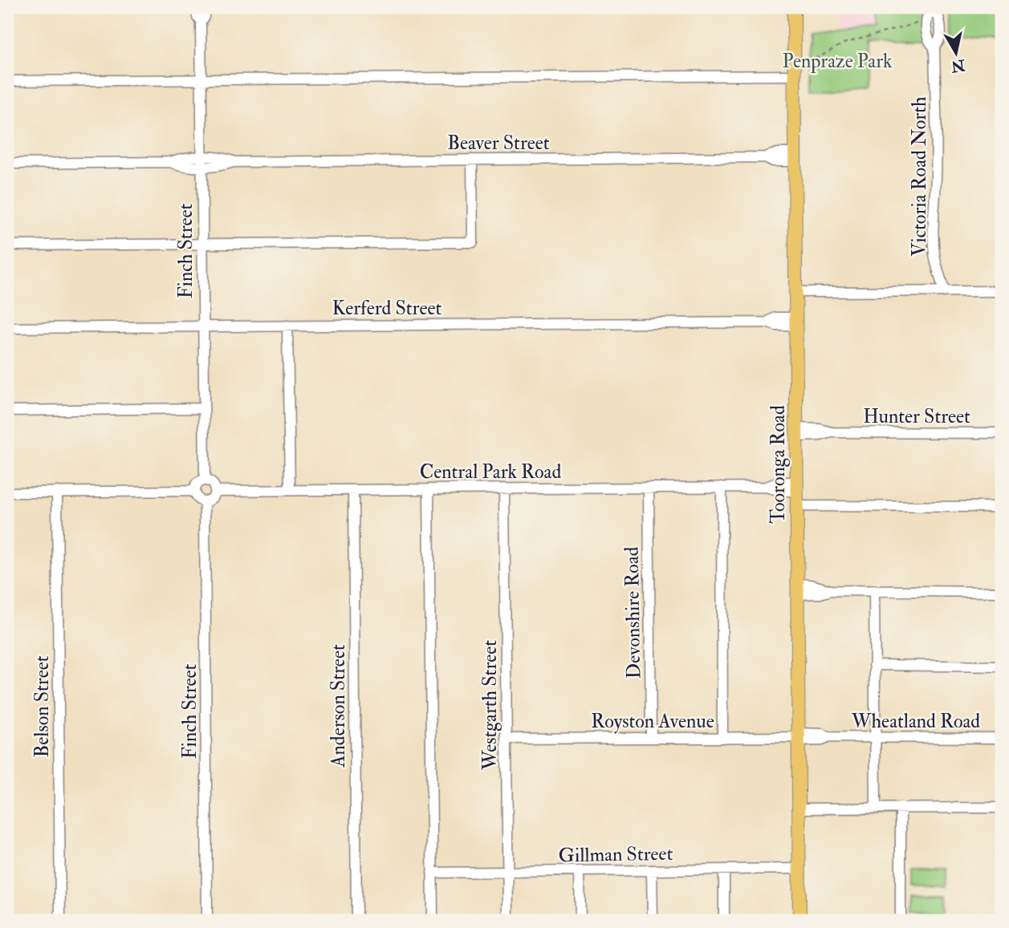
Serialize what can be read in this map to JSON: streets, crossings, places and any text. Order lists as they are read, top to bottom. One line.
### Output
{"streets":{"main road":["Tooronga Road"],"street":["Beaver Street","Victoria Road North","Finch Street","Kerferd Street","Hunter Street","Central Park Road","Devonshire Road","Westgarth Street","Anderson Street","Belson Street","Royston Avenue","Wheatland Road","Gillman Street"]},"crossings":[["Beaver Street","Finch Street"],["Beaver Street","Tooronga Road"],["Finch Street","Kerferd Street"],["Finch Street","Central Park Road"],["Kerferd Street","Tooronga Road"],["Hunter Street","Tooronga Road"],["Tooronga Road","Central Park Road"],["Tooronga Road","Royston Avenue"],["Tooronga Road","Wheatland Road"],["Tooronga Road","Gillman Street"],["Central Park Road","Devonshire Road"],["Central Park Road","Westgarth Street"],["Central Park Road","Anderson Street"],["Devonshire Road","Royston Avenue"],["Westgarth Street","Royston Avenue"],["Westgarth Street","Gillman Street"],["Royston Avenue","Wheatland Road"]],"parks":["Penpraze Park"],"north":"bottom"}
